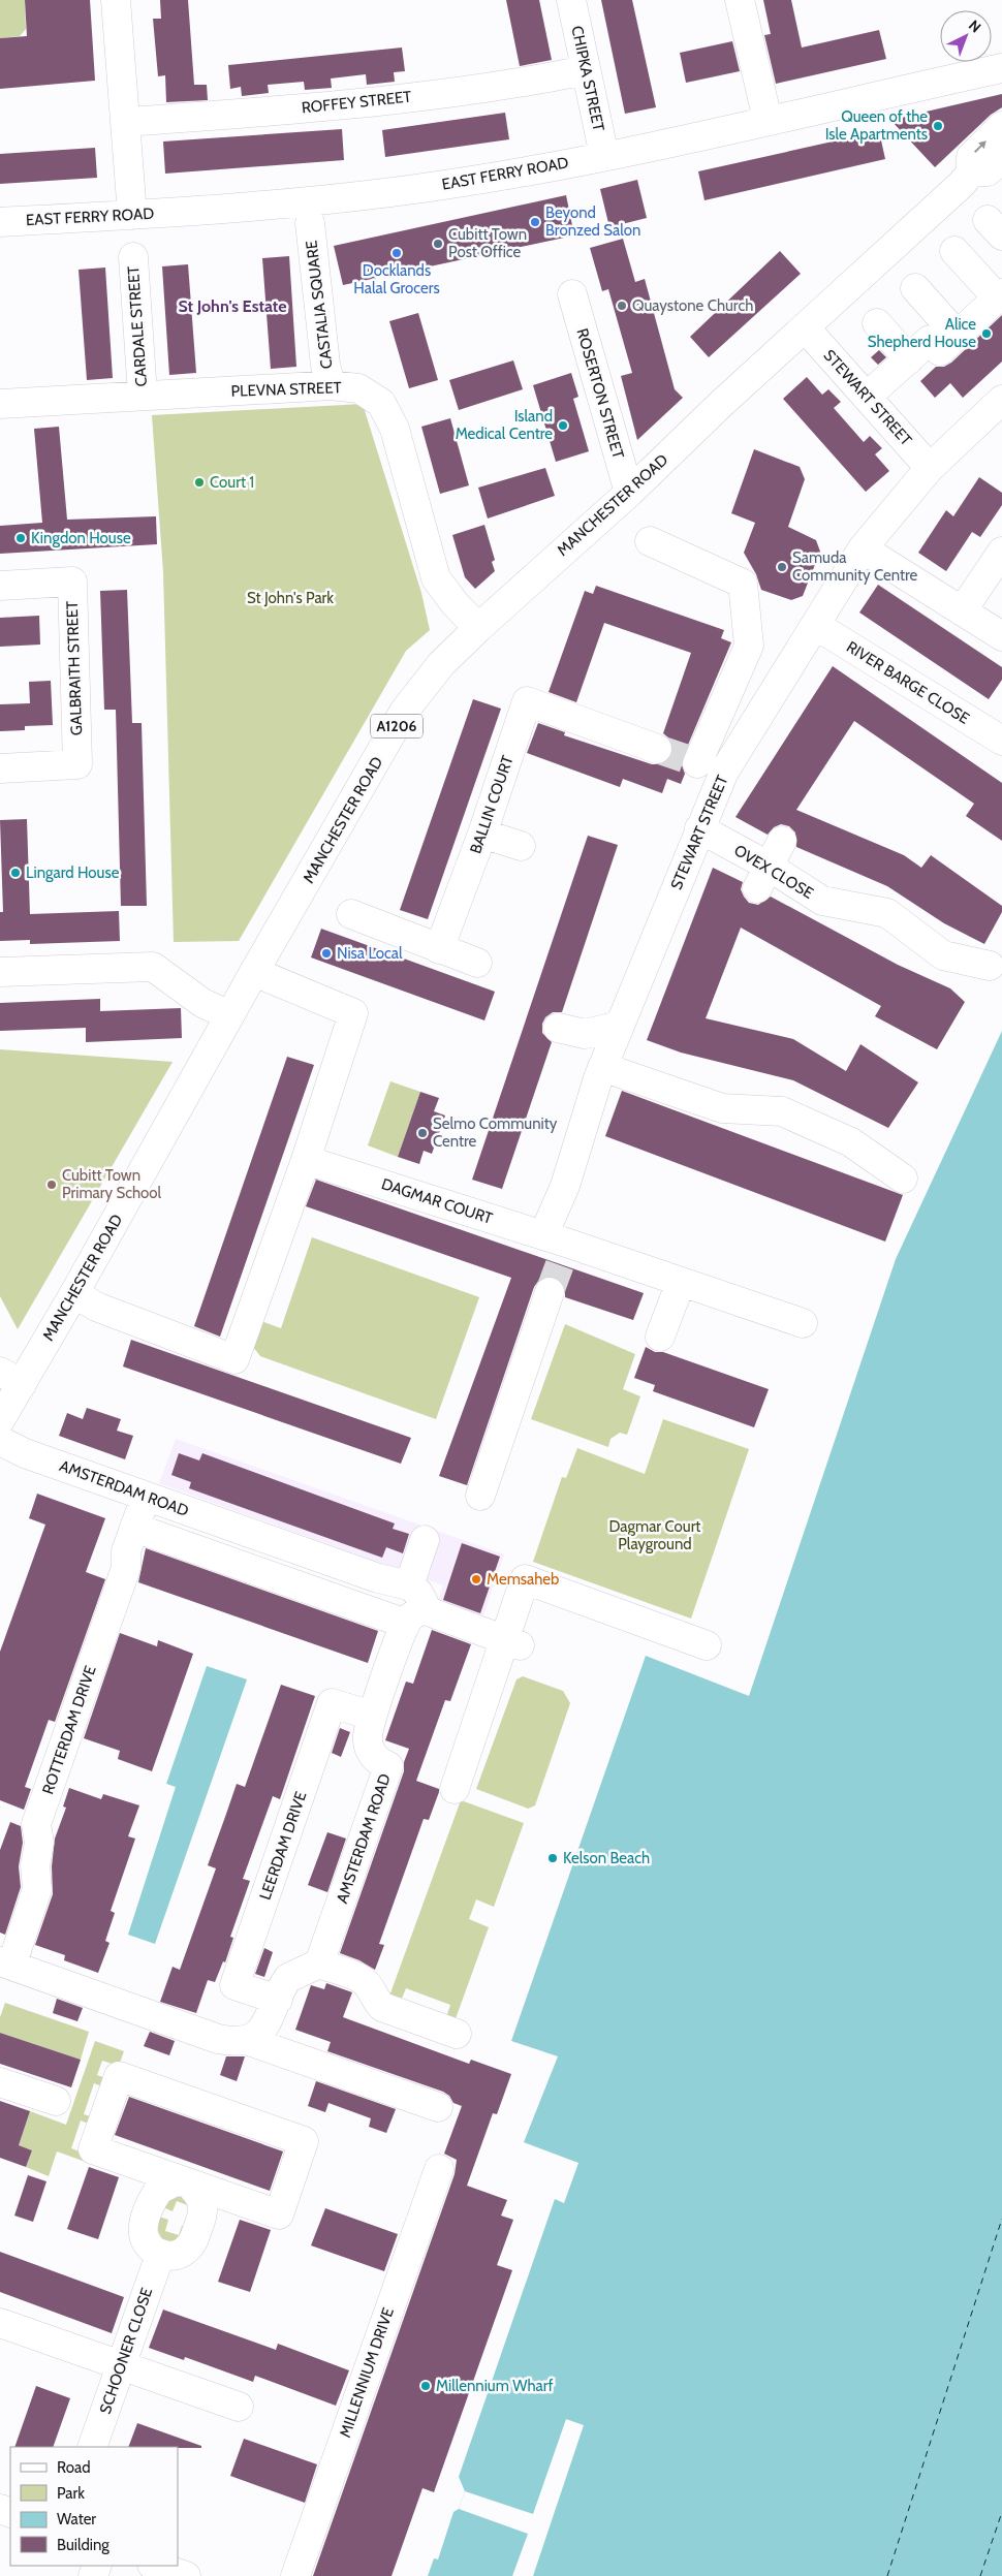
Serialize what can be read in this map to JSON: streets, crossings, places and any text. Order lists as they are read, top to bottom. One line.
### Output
{"streets":{"street":["CHIPKA STREET","ROFFEY STREET","EAST FERRY ROAD","CASTALIA SQUARE","CARDALE STREET","PLEVNA STREET","ROSERTON STREET","STEWART STREET","MANCHESTER ROAD","GALBRAITH STREET","RIVER BARGE CLOSE","A1206","BALLIN COURT","OVEX CLOSE","DAGMAR COURT","AMSTERDAM ROAD","ROTTERDAM DRIVE","LEERDAM DRIVE","SCHOONER CLOSE","MILLENNIUM DRIVE"]},"crossings":[["CHIPKA STREET","ROFFEY STREET"],["CHIPKA STREET","EAST FERRY ROAD"],["CASTALIA SQUARE","PLEVNA STREET"],["CARDALE STREET","PLEVNA STREET"],["PLEVNA STREET","MANCHESTER ROAD"],["ROSERTON STREET","MANCHESTER ROAD"],["STEWART STREET","MANCHESTER ROAD"],["STEWART STREET","RIVER BARGE CLOSE"],["STEWART STREET","OVEX CLOSE"],["STEWART STREET","DAGMAR COURT"],["AMSTERDAM ROAD","ROTTERDAM DRIVE"],["AMSTERDAM ROAD","LEERDAM DRIVE"]],"districts":["St John's Estate"],"parks":["St John's Park","Dagmar Court Playground"],"places":["Queen of the Isle Apartments","Beyond Bronzed Salon","Cubitt Town Post Office","Docklands Halal Grocers","Quaystone Church","Alice Shepherd House","Island Medical Centre","Court 1","Kingdon House","Samuda Community Centre","Lingard House","Nisa Local","Selmo Community Centre","Cubitt Town Primary School","Memsaheb","Kelson Beach","Millennium Wharf"],"legend":["Road","Park","Water","Building"],"north":"top right"}
